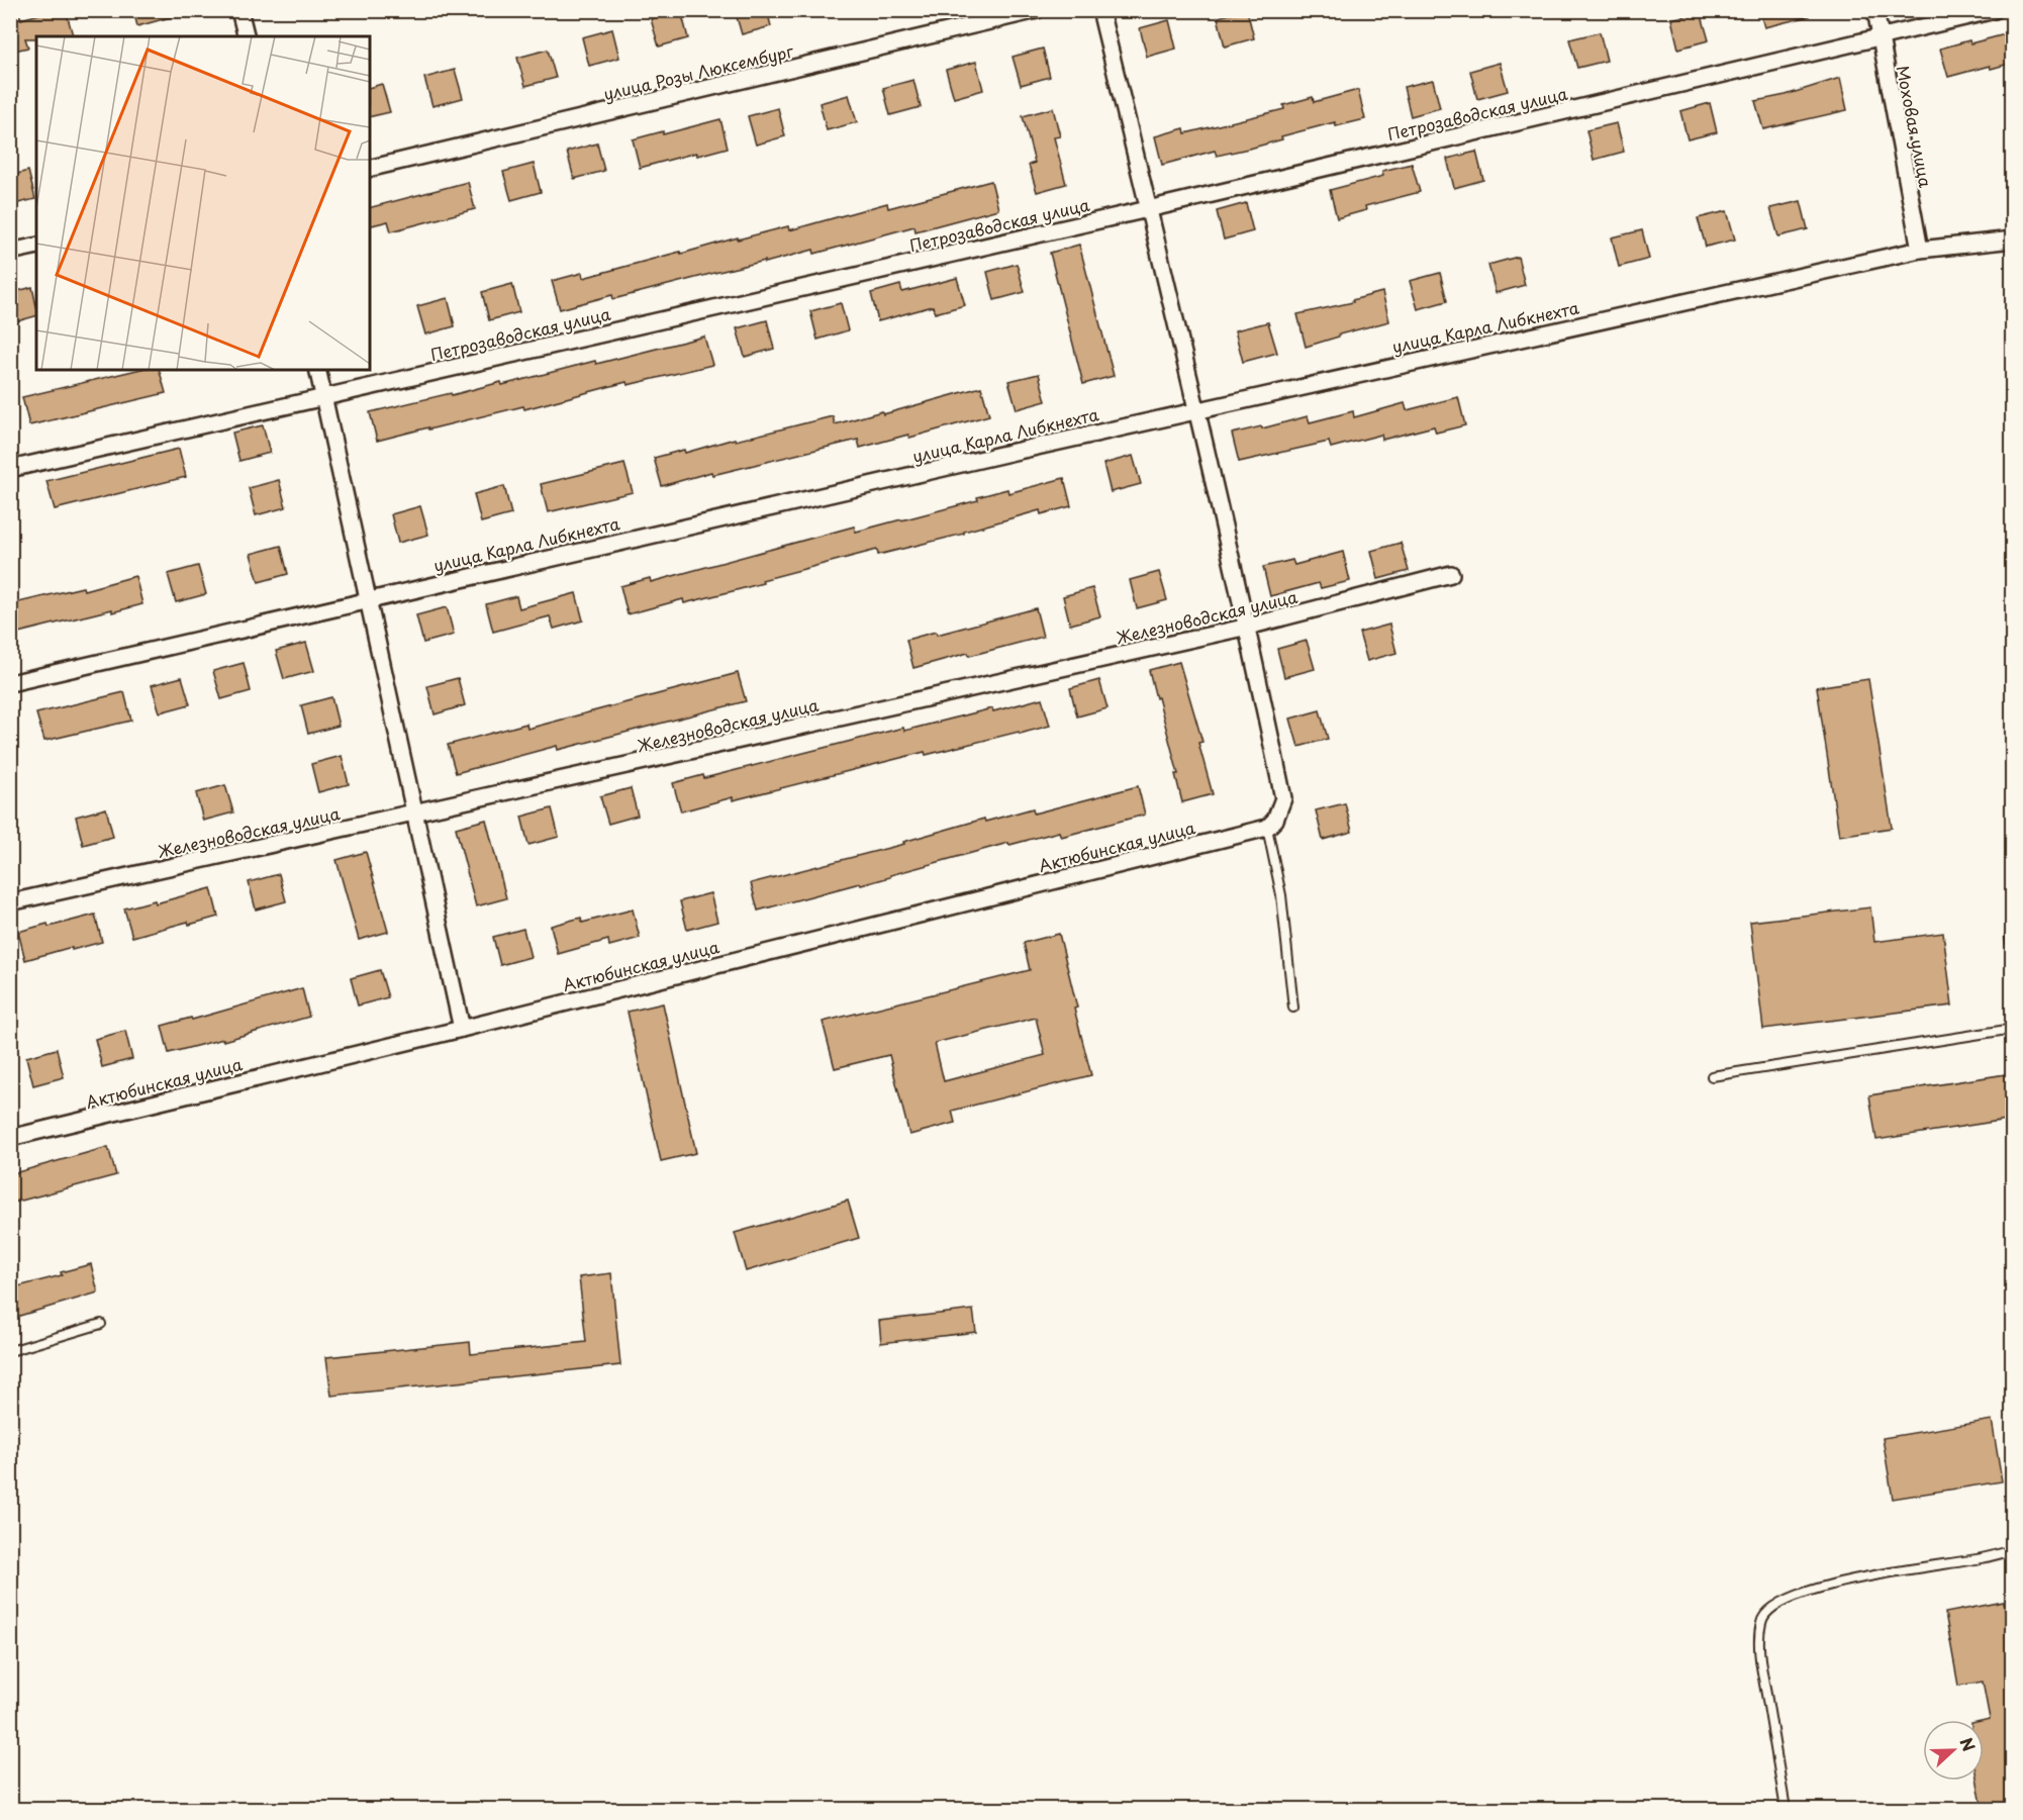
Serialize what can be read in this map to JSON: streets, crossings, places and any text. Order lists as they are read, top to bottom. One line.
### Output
{"streets":{"street":["улица Розы Люксембург","Петрозаводская улица","Моховая улица","улица Карла Либкнехта","Железноводская улица","Актюбинская улица"]},"crossings":[["Петрозаводская улица","Моховая улица"],["Моховая улица","улица Карла Либкнехта"]],"north":"right"}
